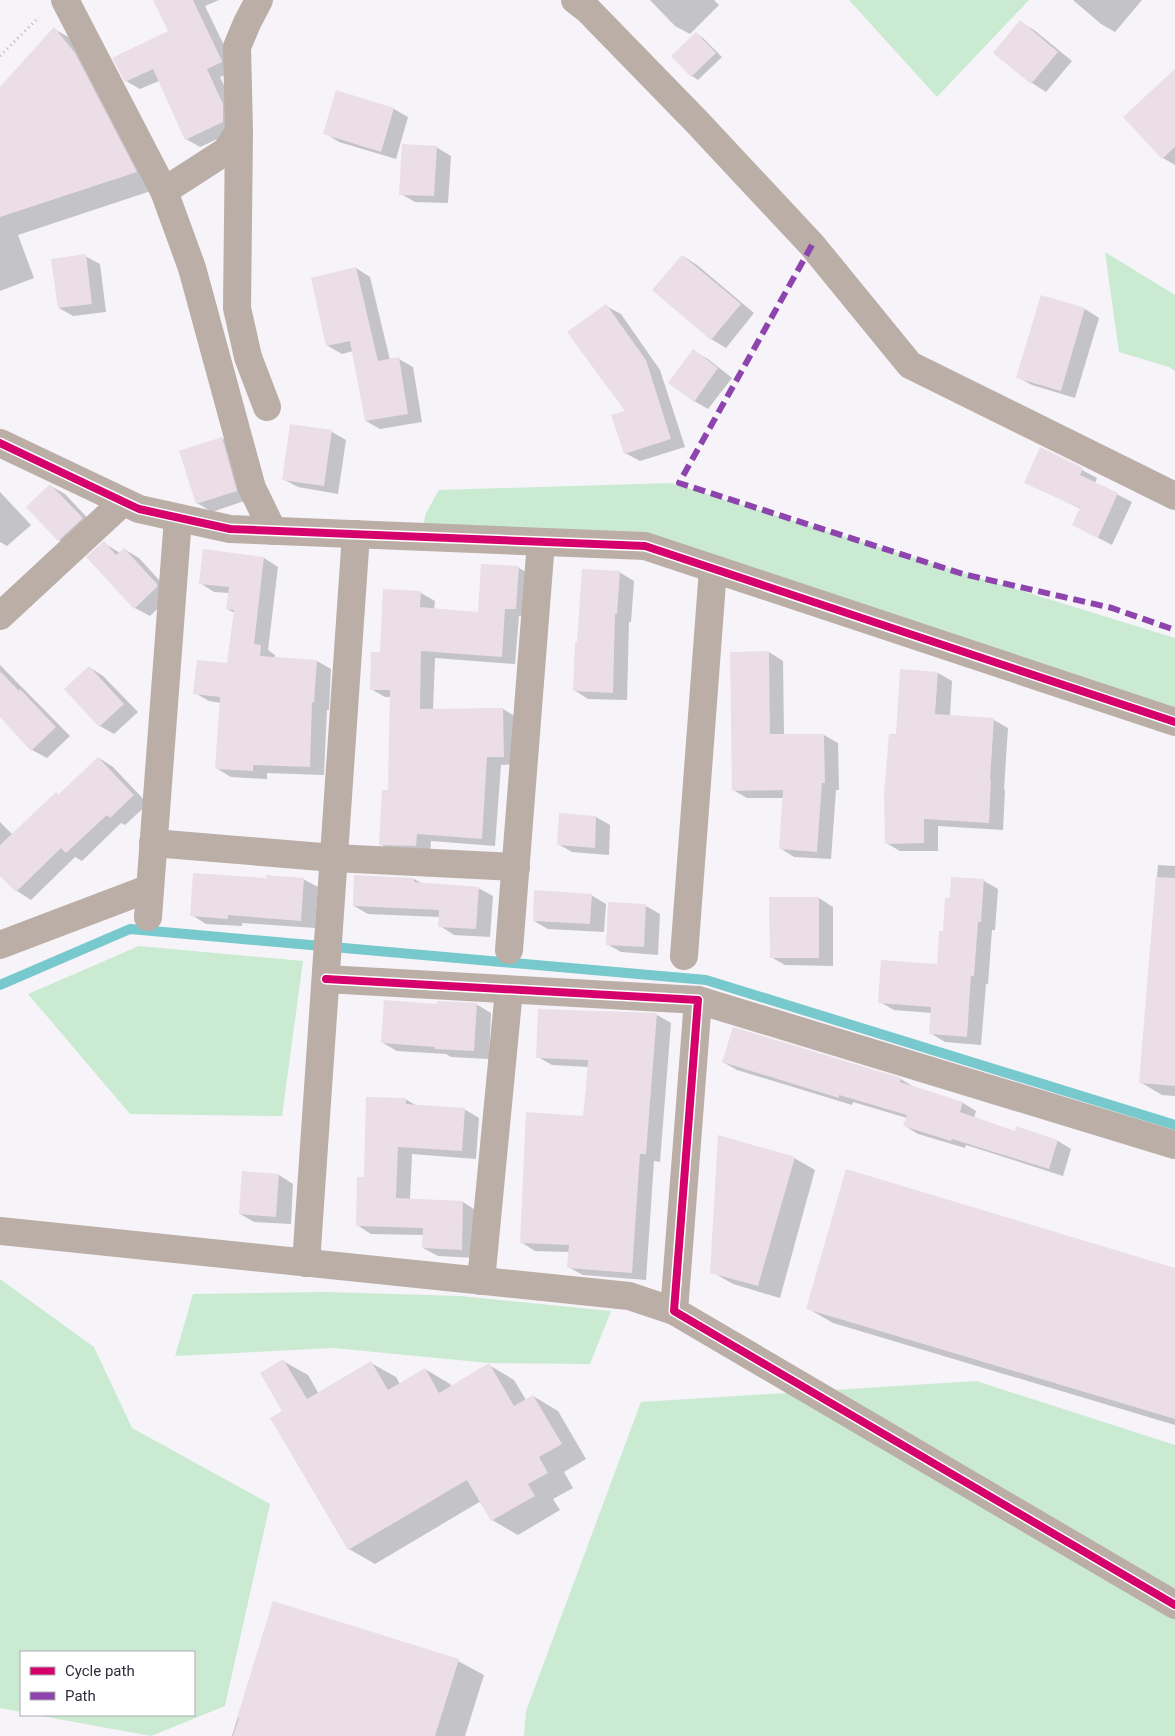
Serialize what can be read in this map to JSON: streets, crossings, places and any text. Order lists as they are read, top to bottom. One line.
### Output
{"legend":["Cycle path","Path"]}
